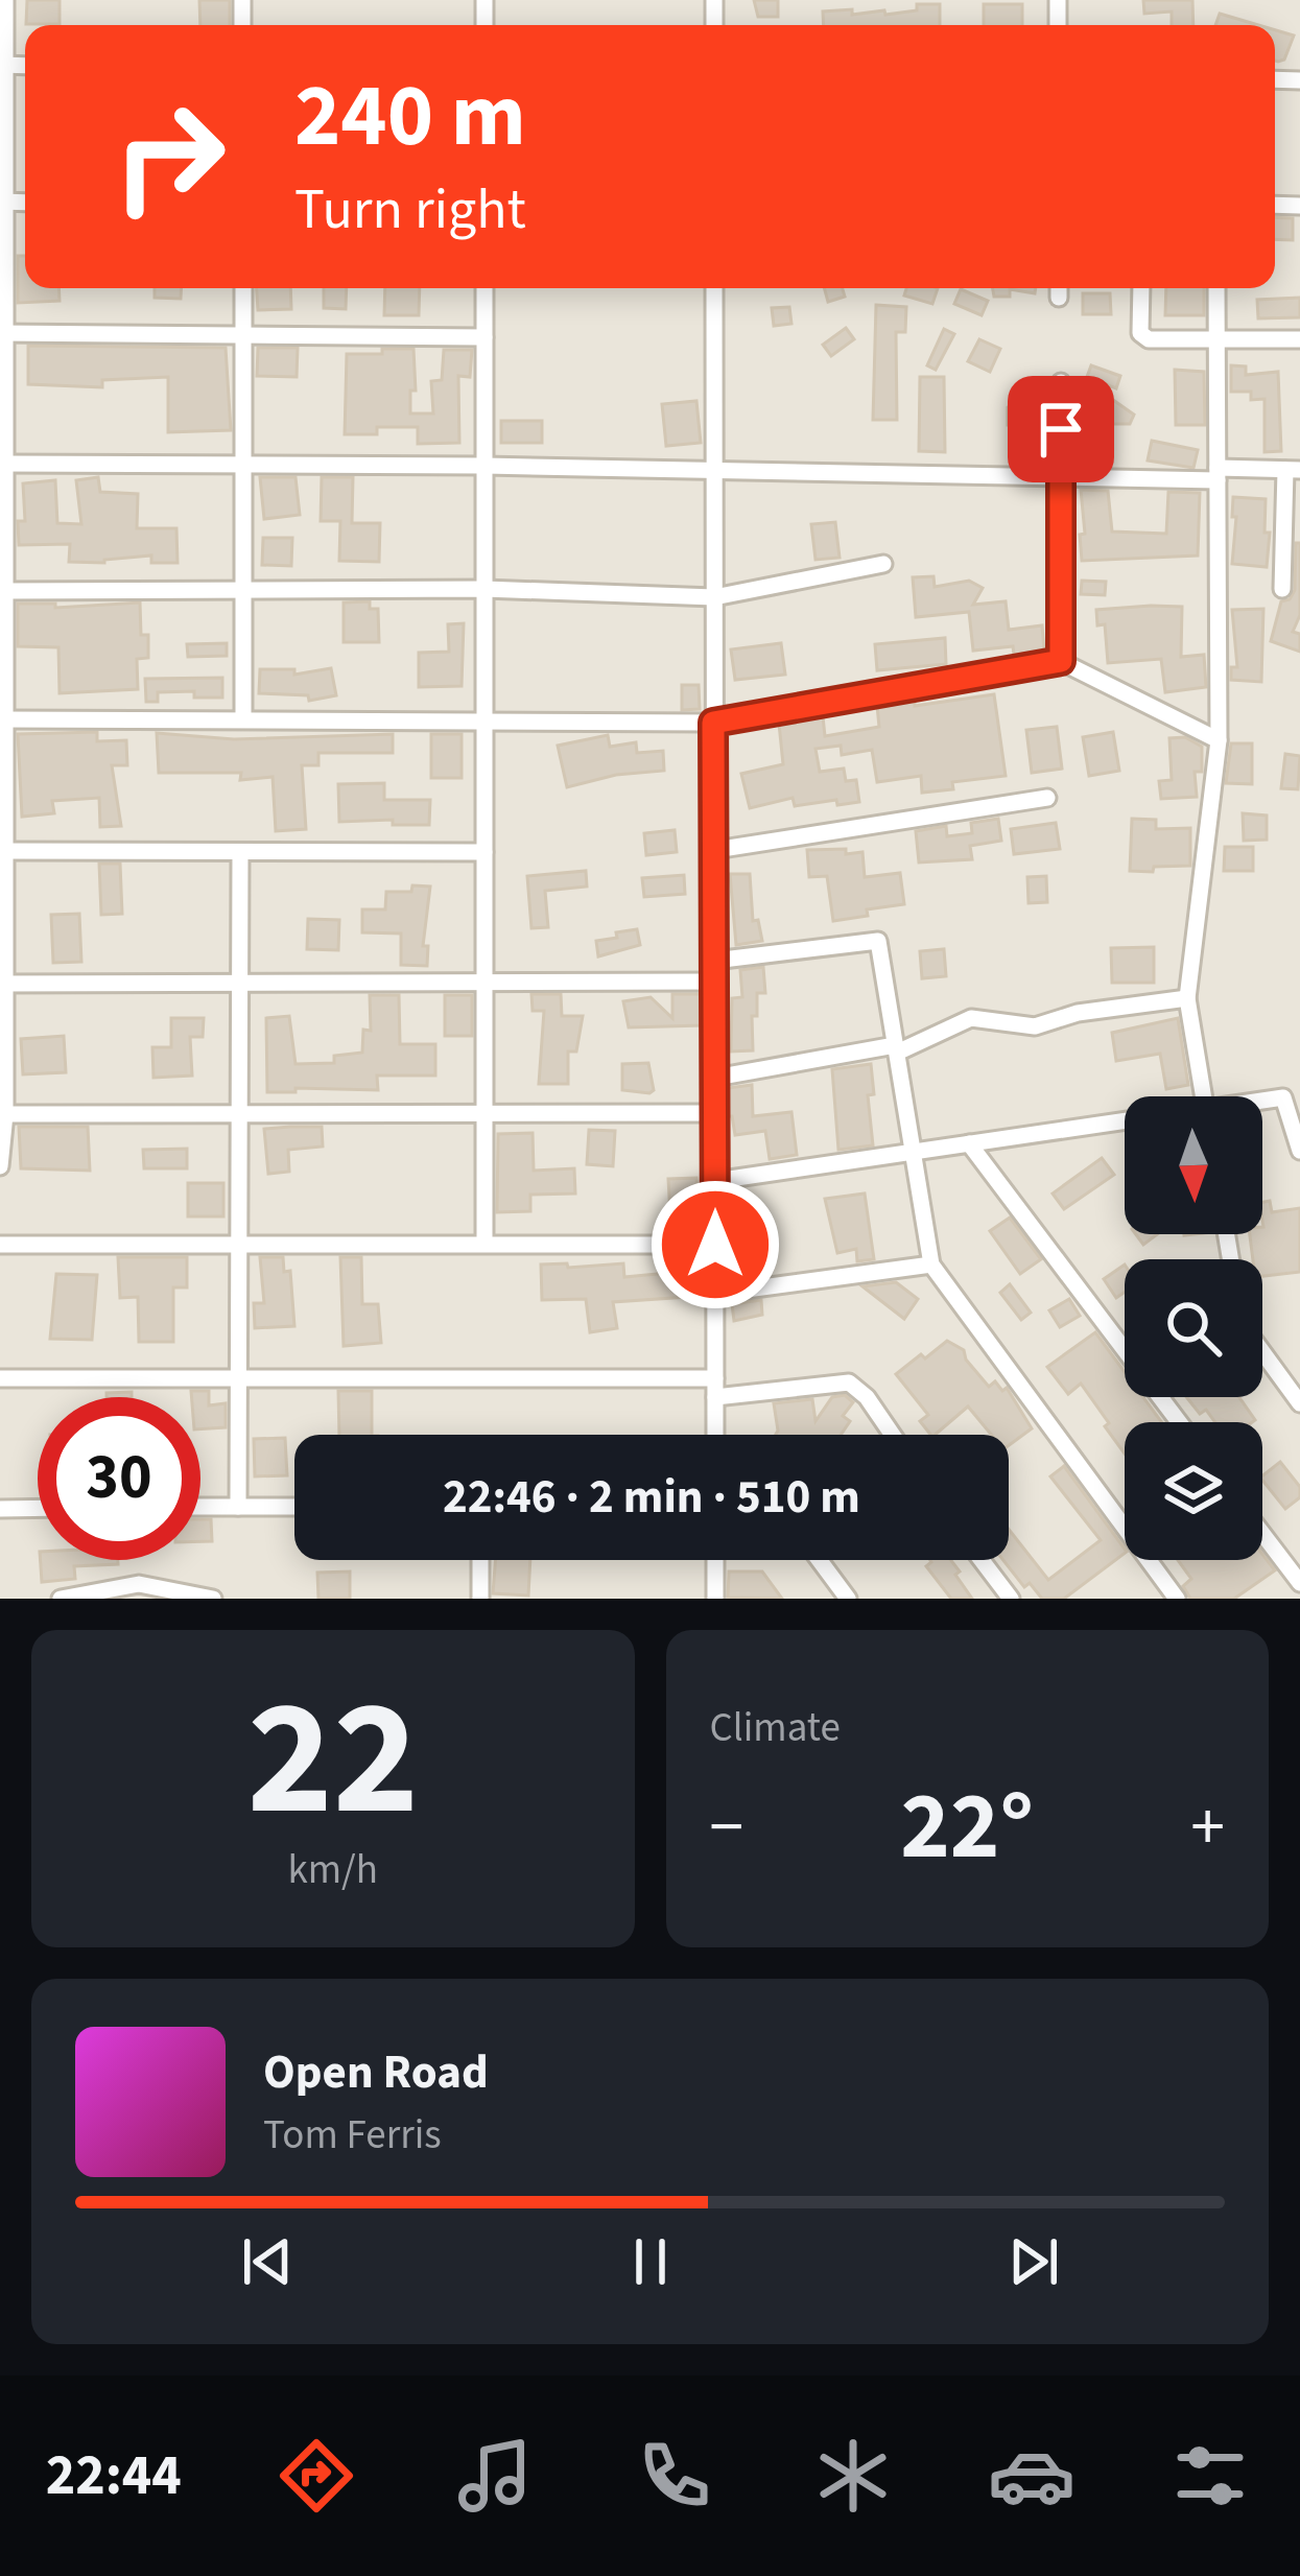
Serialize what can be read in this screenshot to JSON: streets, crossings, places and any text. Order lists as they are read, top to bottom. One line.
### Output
{"north":"bottom","page":{"turn":["240 m","Turn right"],"limit":"30","trip":"22:46 · 2 min · 510 m","tile":[["22","km/h"],"Climate"],"heat":["−","22°","+"],"song":["Open Road","Tom Ferris"],"tabs":"22:44"}}
